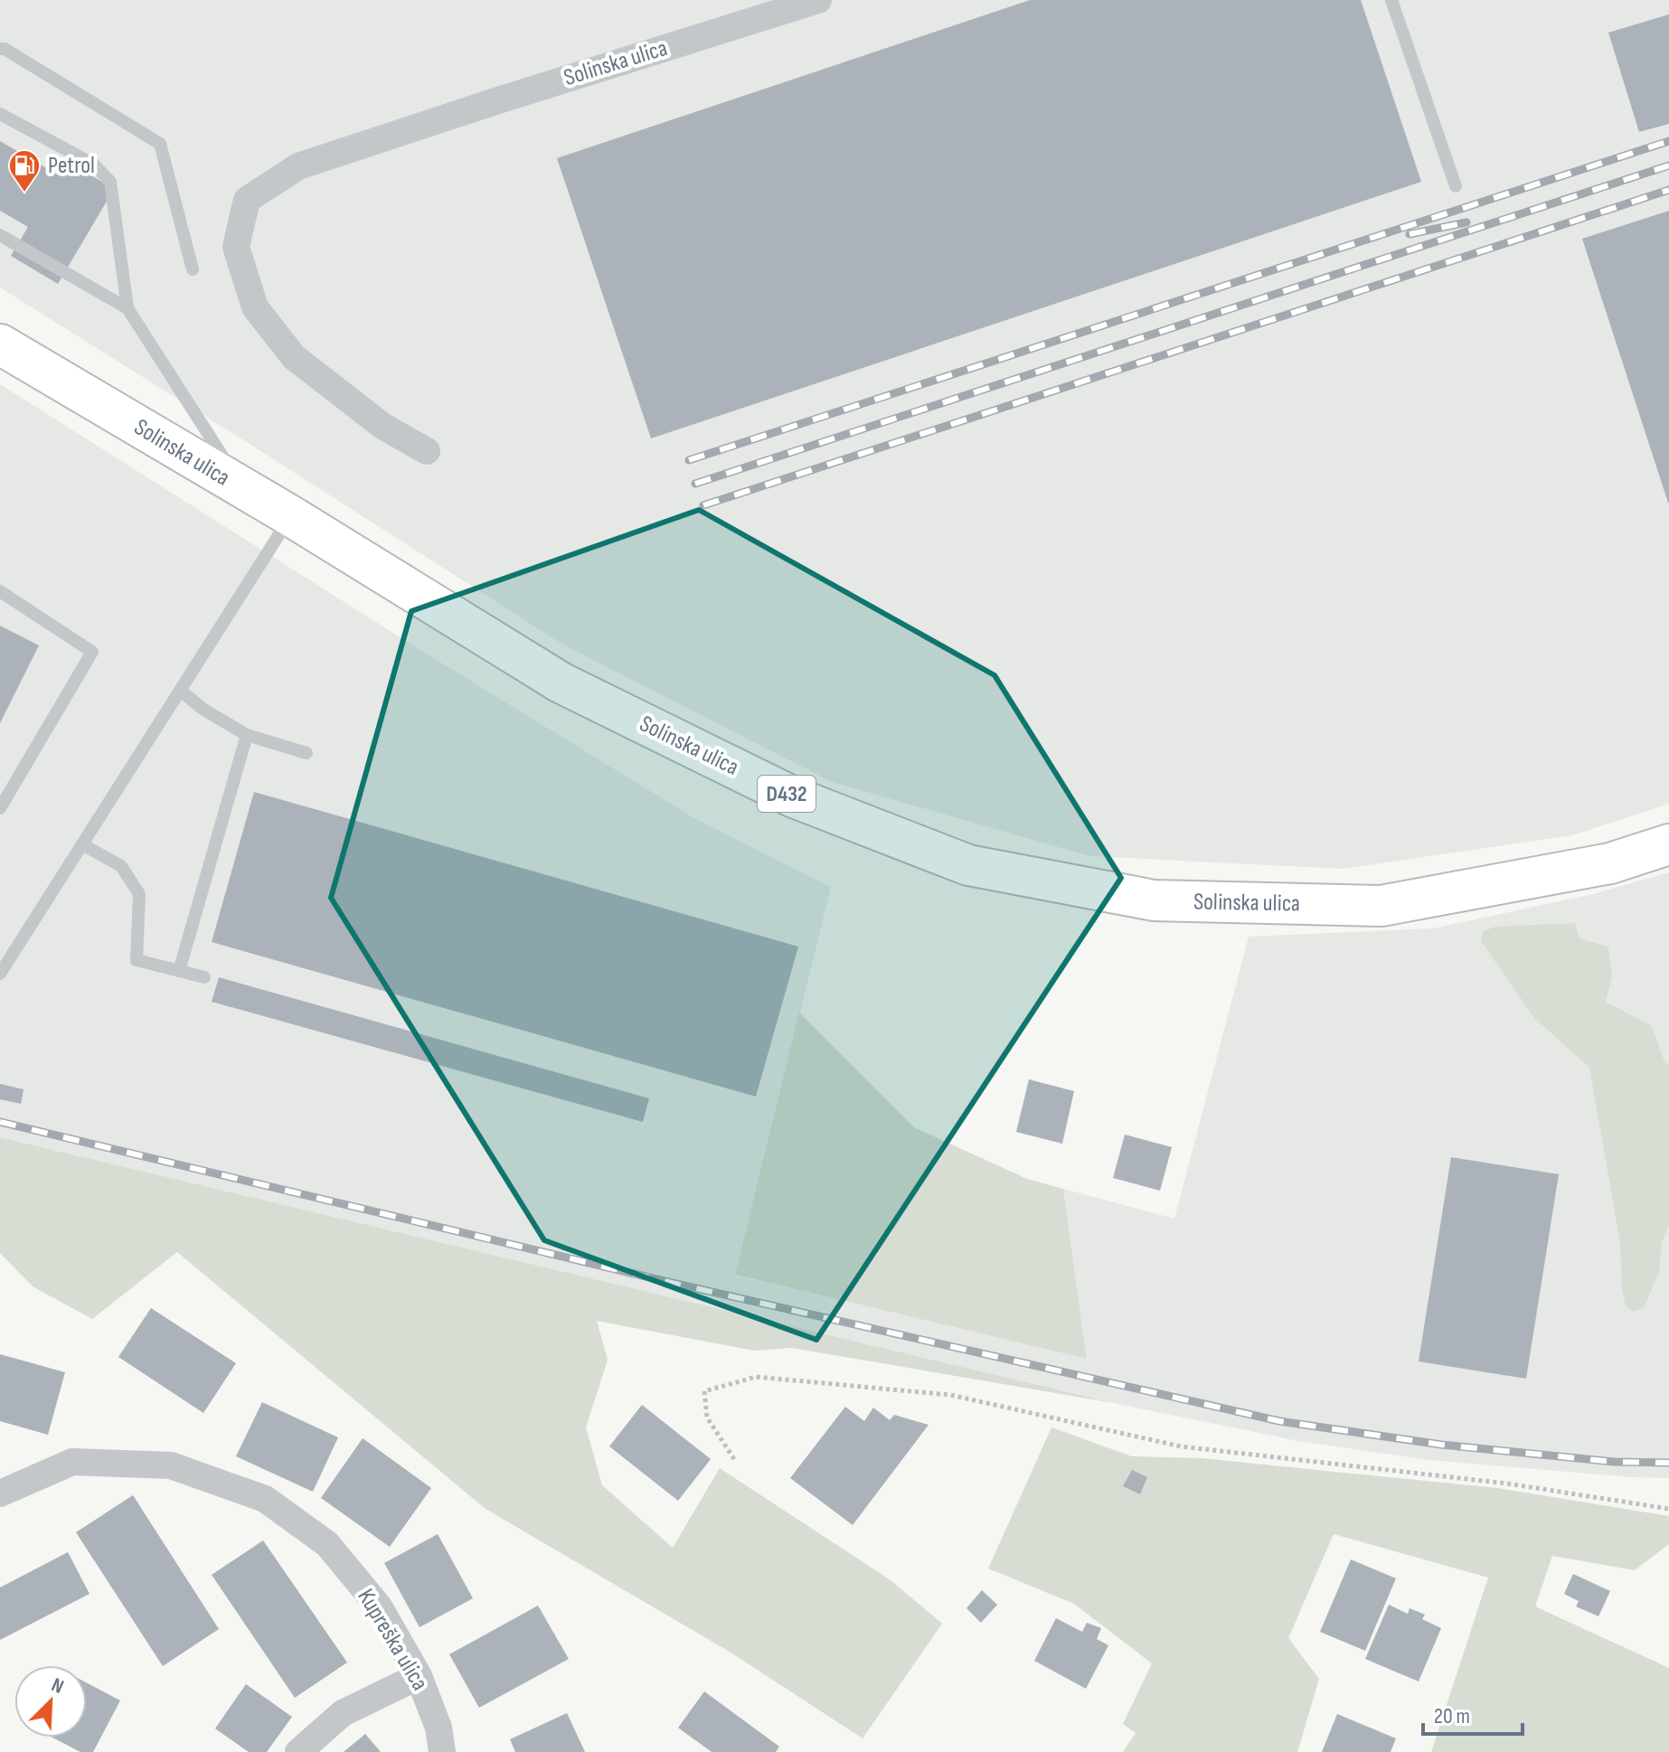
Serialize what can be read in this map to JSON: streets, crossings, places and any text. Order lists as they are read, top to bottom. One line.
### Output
{"streets":{"main road":["Solinska ulica","D432"],"street":["Kupreška ulica"]},"places":{"fuel station":["Petrol"]},"scale_bar":"20 m","north":"top right"}
